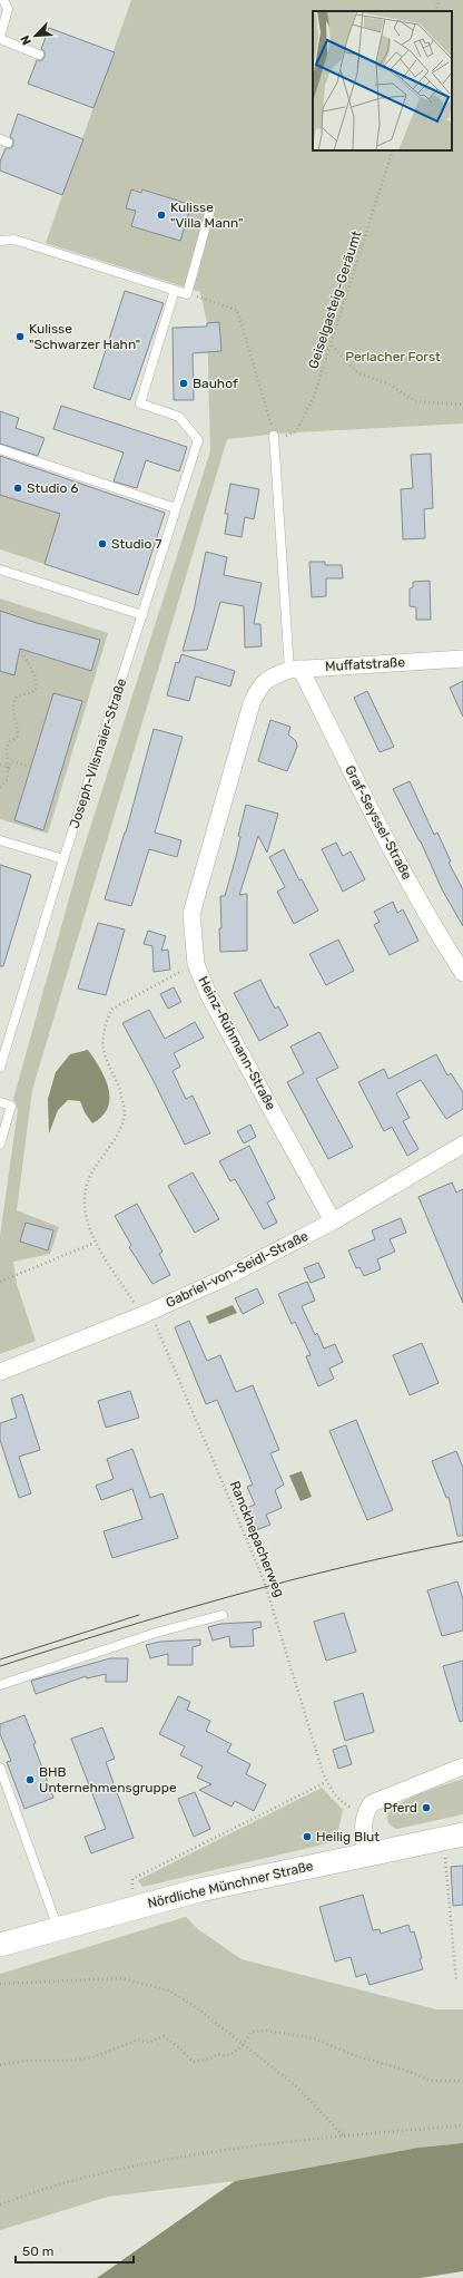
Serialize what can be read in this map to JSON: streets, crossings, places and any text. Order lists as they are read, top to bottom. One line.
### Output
{"streets":{"main road":["Nördliche Münchner Straße"],"street":["Muffatstraße","Graf-Seyssel-Straße","Heinz-Rühmann-Straße","Gabriel-von-Seidl-Straße"],"lane":["Joseph-Vilsmaier-Straße"],"path":["Geiselgasteig-Geräumt","Ranckhepacherweg"]},"crossings":[["Muffatstraße","Graf-Seyssel-Straße"],["Muffatstraße","Heinz-Rühmann-Straße"],["Heinz-Rühmann-Straße","Gabriel-von-Seidl-Straße"],["Heinz-Rühmann-Straße","Ranckhepacherweg"],["Gabriel-von-Seidl-Straße","Ranckhepacherweg"]],"parks":["Perlacher Forst"],"places":["Kulisse \"Villa Mann\"","Kulisse \"Schwarzer Hahn\"","Bauhof","Studio 6","Studio 7","BHB Unternehmensgruppe","Pferd","Heilig Blut"],"scale_bar":"50 m","north":"bottom left"}
